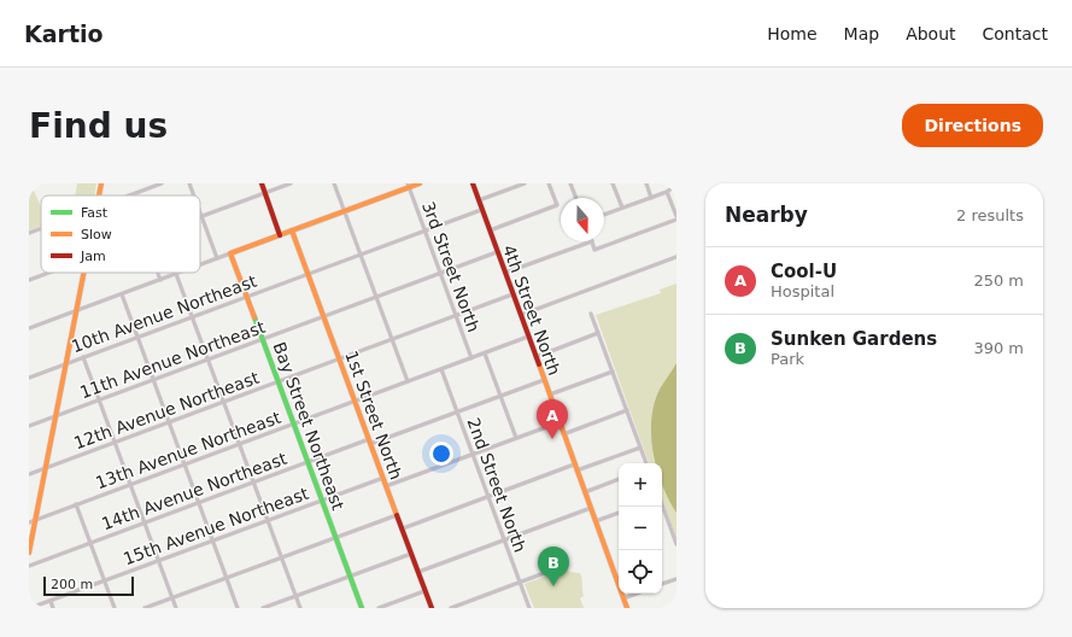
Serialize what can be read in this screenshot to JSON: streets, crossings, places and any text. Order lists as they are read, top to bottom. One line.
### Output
{"streets":{"street":["3rd Street North","4th Street North","10th Avenue Northeast","11th Avenue Northeast","12th Avenue Northeast","1st Street North","Bay Street Northeast","13th Avenue Northeast","2nd Street North","14th Avenue Northeast","15th Avenue Northeast"]},"crossings":[["3rd Street North","10th Avenue Northeast"],["3rd Street North","11th Avenue Northeast"],["3rd Street North","12th Avenue Northeast"],["3rd Street North","13th Avenue Northeast"],["3rd Street North","14th Avenue Northeast"],["4th Street North","10th Avenue Northeast"],["4th Street North","11th Avenue Northeast"],["4th Street North","12th Avenue Northeast"],["4th Street North","13th Avenue Northeast"],["4th Street North","14th Avenue Northeast"],["10th Avenue Northeast","1st Street North"],["10th Avenue Northeast","Bay Street Northeast"],["11th Avenue Northeast","1st Street North"],["11th Avenue Northeast","Bay Street Northeast"],["12th Avenue Northeast","1st Street North"],["12th Avenue Northeast","Bay Street Northeast"],["1st Street North","13th Avenue Northeast"],["1st Street North","14th Avenue Northeast"],["1st Street North","15th Avenue Northeast"],["Bay Street Northeast","13th Avenue Northeast"],["Bay Street Northeast","14th Avenue Northeast"],["Bay Street Northeast","15th Avenue Northeast"],["13th Avenue Northeast","2nd Street North"],["2nd Street North","14th Avenue Northeast"]],"legend":["Fast","Slow","Jam"],"scale_bar":"200 m","north":"bottom","page":{"header":"Kartio","nav":["Home","Map","About","Contact"],"buttons":"Directions","title":"Find us","heading":["Nearby","2 results"],"list":[{"mark":"A","name":"Cool-U","note":"Hospital","value":"250 m"},{"mark":"B","name":"Sunken Gardens","note":"Park","value":"390 m"}],"pins":["A","B"],"map_buttons":["+","−"],"scale":"200 m"}}
